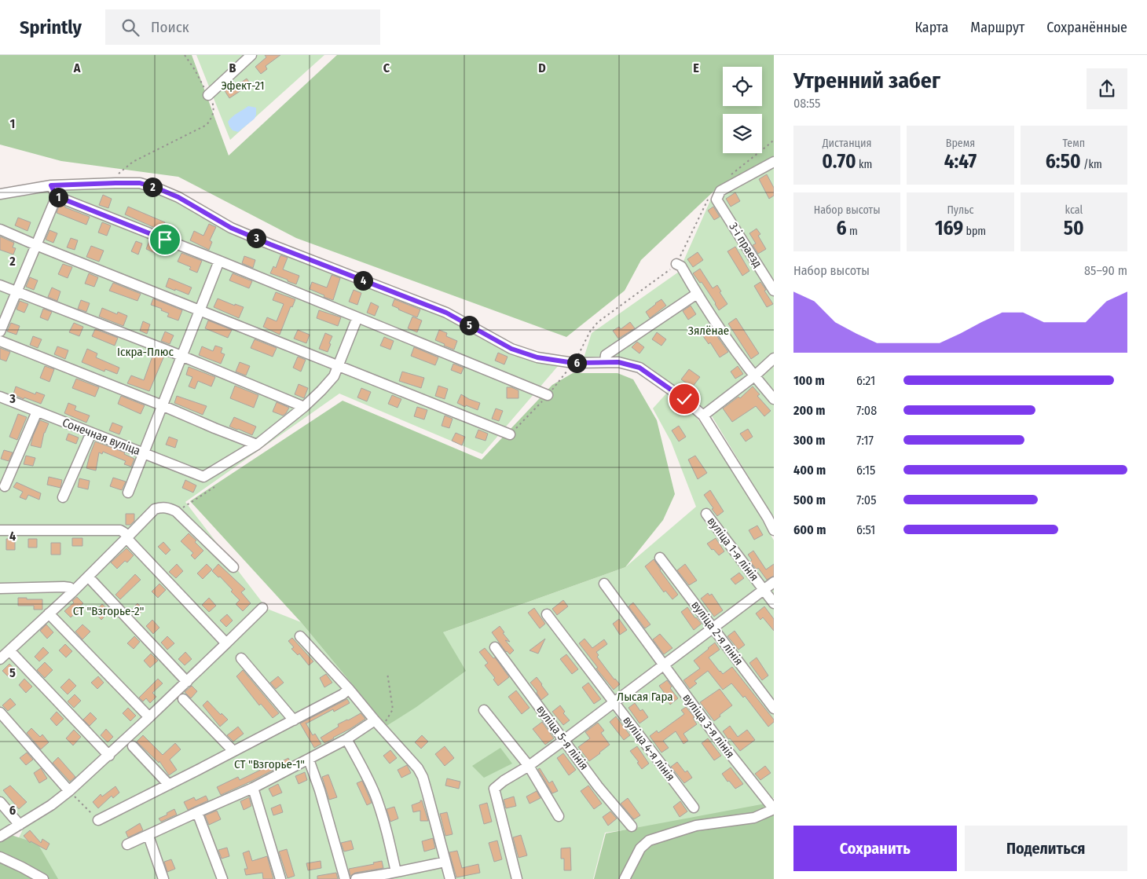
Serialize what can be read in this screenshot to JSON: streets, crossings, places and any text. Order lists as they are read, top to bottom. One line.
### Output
{"streets":{"street":["3-і праезд","Сонечная вуліца","вуліца 1-я лінія","вуліца 2-я лінія","вуліца 3-я лінія","вуліца 5-я лінія","вуліца 4-я лінія"]},"parks":["Эфект-21","Зялёнае","Іскра-Плюс","СТ \"Взгорье-2\"","Лысая Гара","СТ \"Взгорье-1\""],"page":{"header":"Sprintly","search":"Поиск","nav":["Карта","Маршрут","Сохранённые"],"heading":["Утренний забег","08:55"],"stats":[["Дистанция","0.70 km"],["Время","4:47"],["Темп","6:50 /km"],["Набор высоты","6 m"],["Пульс","169 bpm"],["kcal","50"]],"pins":["2","1","3","4","5","6"],"chart":["Набор высоты","85–90 m"],"list":[{"name":"100 m","note":"6:21"},{"name":"200 m","note":"7:08"},{"name":"300 m","note":"7:17"},{"name":"400 m","note":"6:15"},{"name":"500 m","note":"7:05"},{"name":"600 m","note":"6:51"}],"buttons":["Сохранить","Поделиться"]},"grid":{"columns":["A","B","C","D","E"],"rows":["1","2","3","4","5","6"]}}
